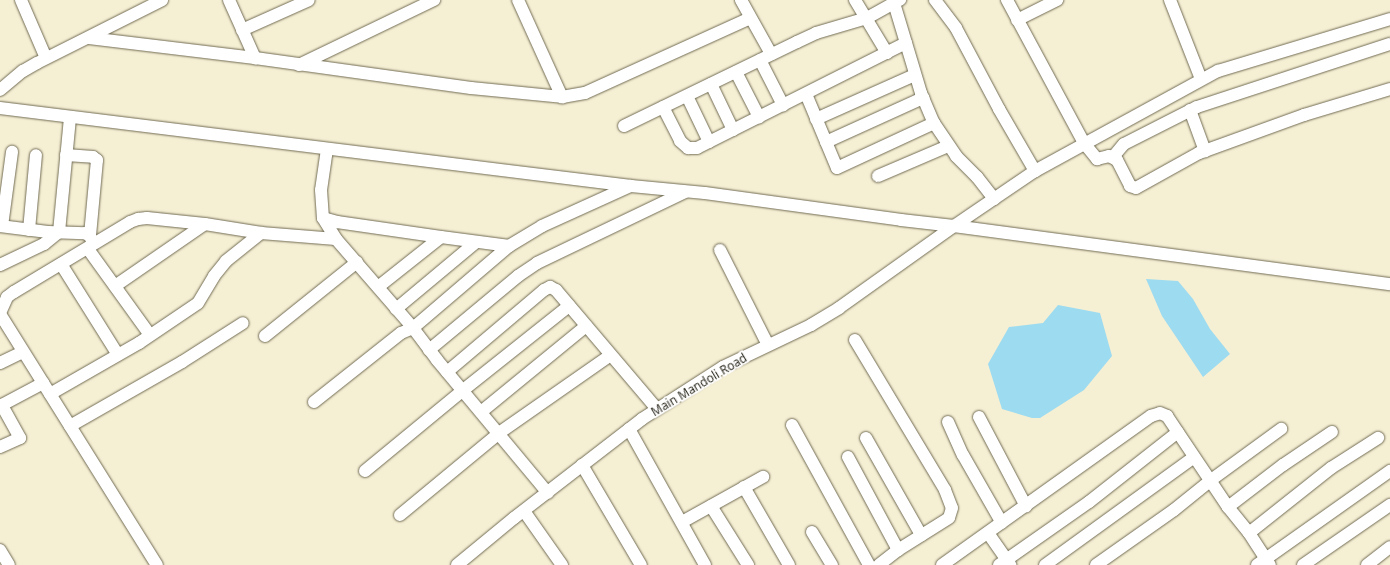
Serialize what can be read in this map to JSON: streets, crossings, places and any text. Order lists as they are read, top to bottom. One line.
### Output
{"streets":{"street":["Main Mandoli Road"]}}
